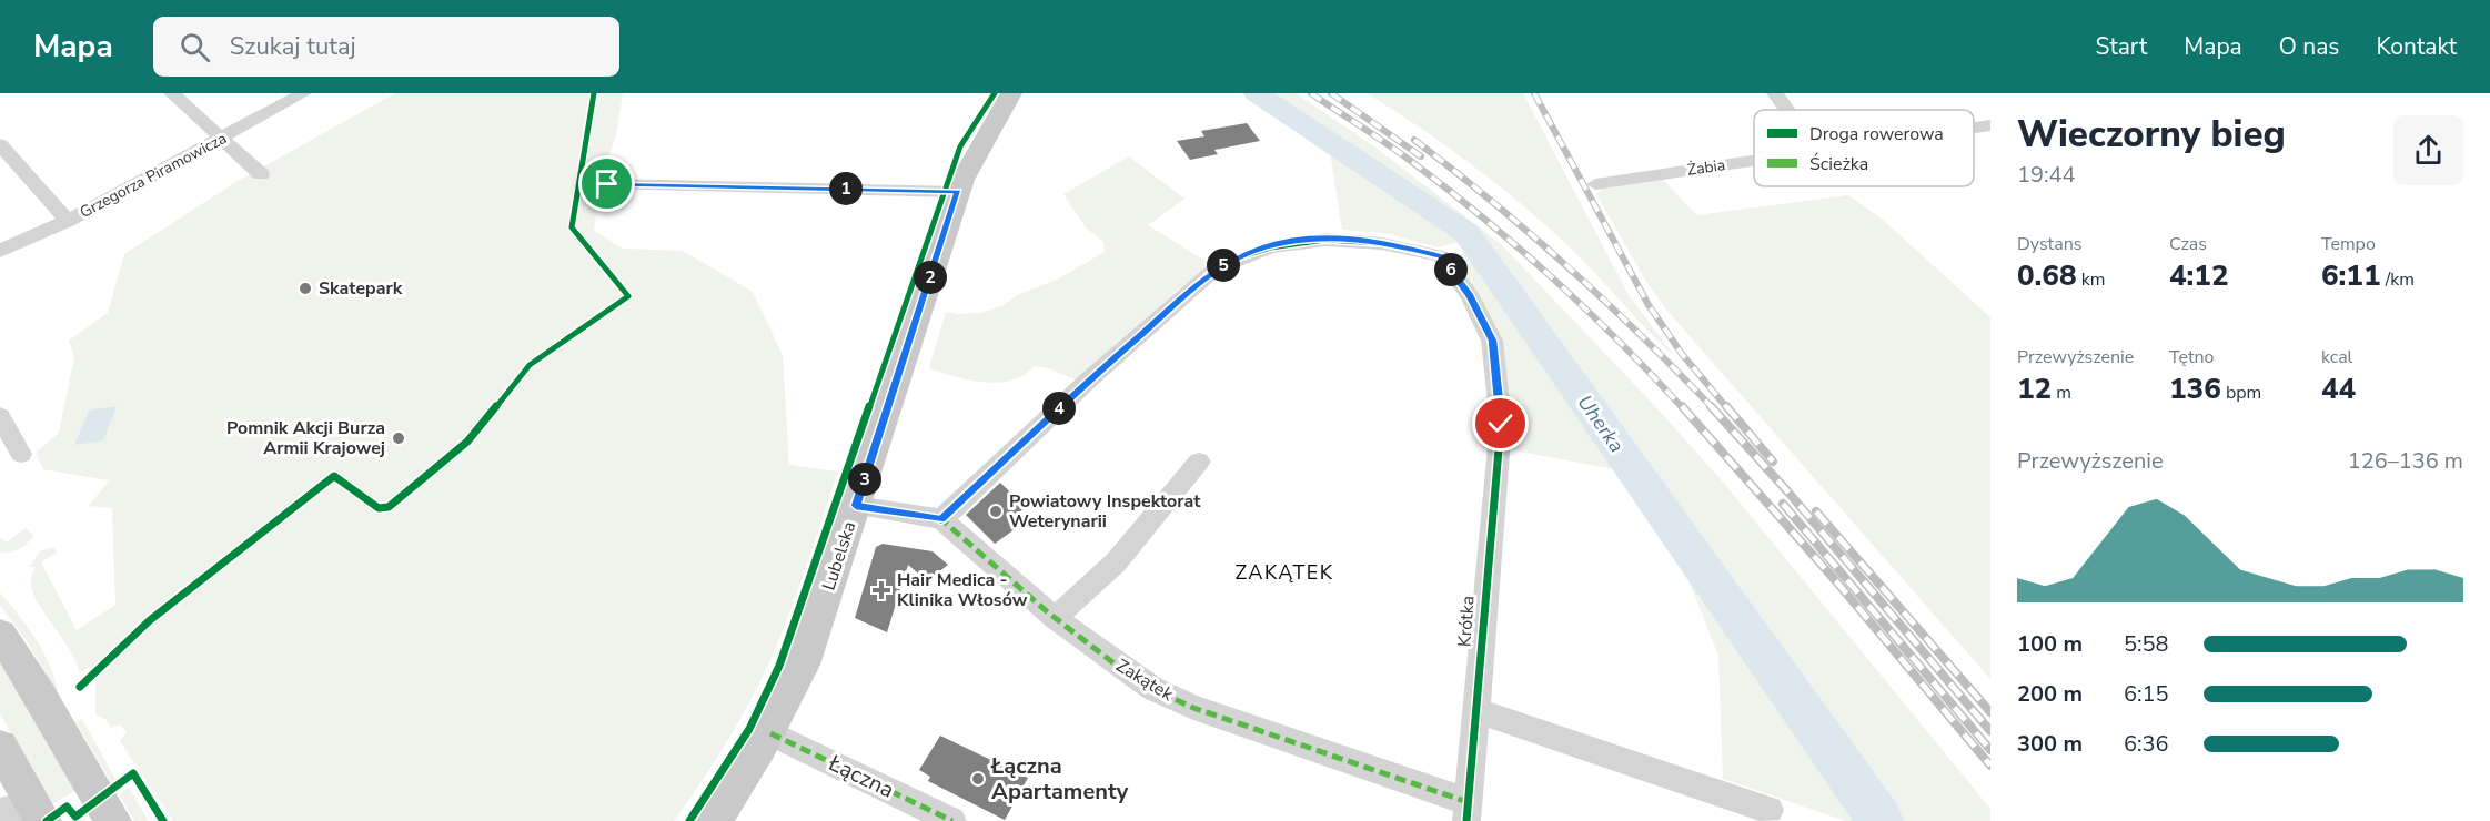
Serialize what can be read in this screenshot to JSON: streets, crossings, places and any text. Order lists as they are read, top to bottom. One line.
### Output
{"streets":{"main road":["Lubelska"],"street":["Żabia","Grzegorza Piramowicza","Krótka","Zakątek","Łączna"]},"crossings":[["Lubelska","Łączna"],["Krótka","Zakątek"]],"districts":["ZAKĄTEK"],"water":["Uherka"],"places":{"other":["Skatepark","Pomnik Akcji Burza Armii Krajowej","Powiatowy Inspektorat Weterynarii","Łączna Apartamenty"],"health":["Hair Medica - Klinika Włosów"]},"legend":["Droga rowerowa","Ścieżka"],"page":{"header":"Mapa","search":"Szukaj tutaj","nav":["Start","Mapa","O nas","Kontakt"],"heading":["Wieczorny bieg","19:44"],"pins":["1","5","6","2","4","3"],"stats":[["Dystans","0.68 km"],["Czas","4:12"],["Tempo","6:11 /km"],["Przewyższenie","12 m"],["Tętno","136 bpm"],["kcal","44"]],"chart":["Przewyższenie","126–136 m"],"list":[{"name":"100 m","note":"5:58"},{"name":"200 m","note":"6:15"},{"name":"300 m","note":"6:36"}]}}
